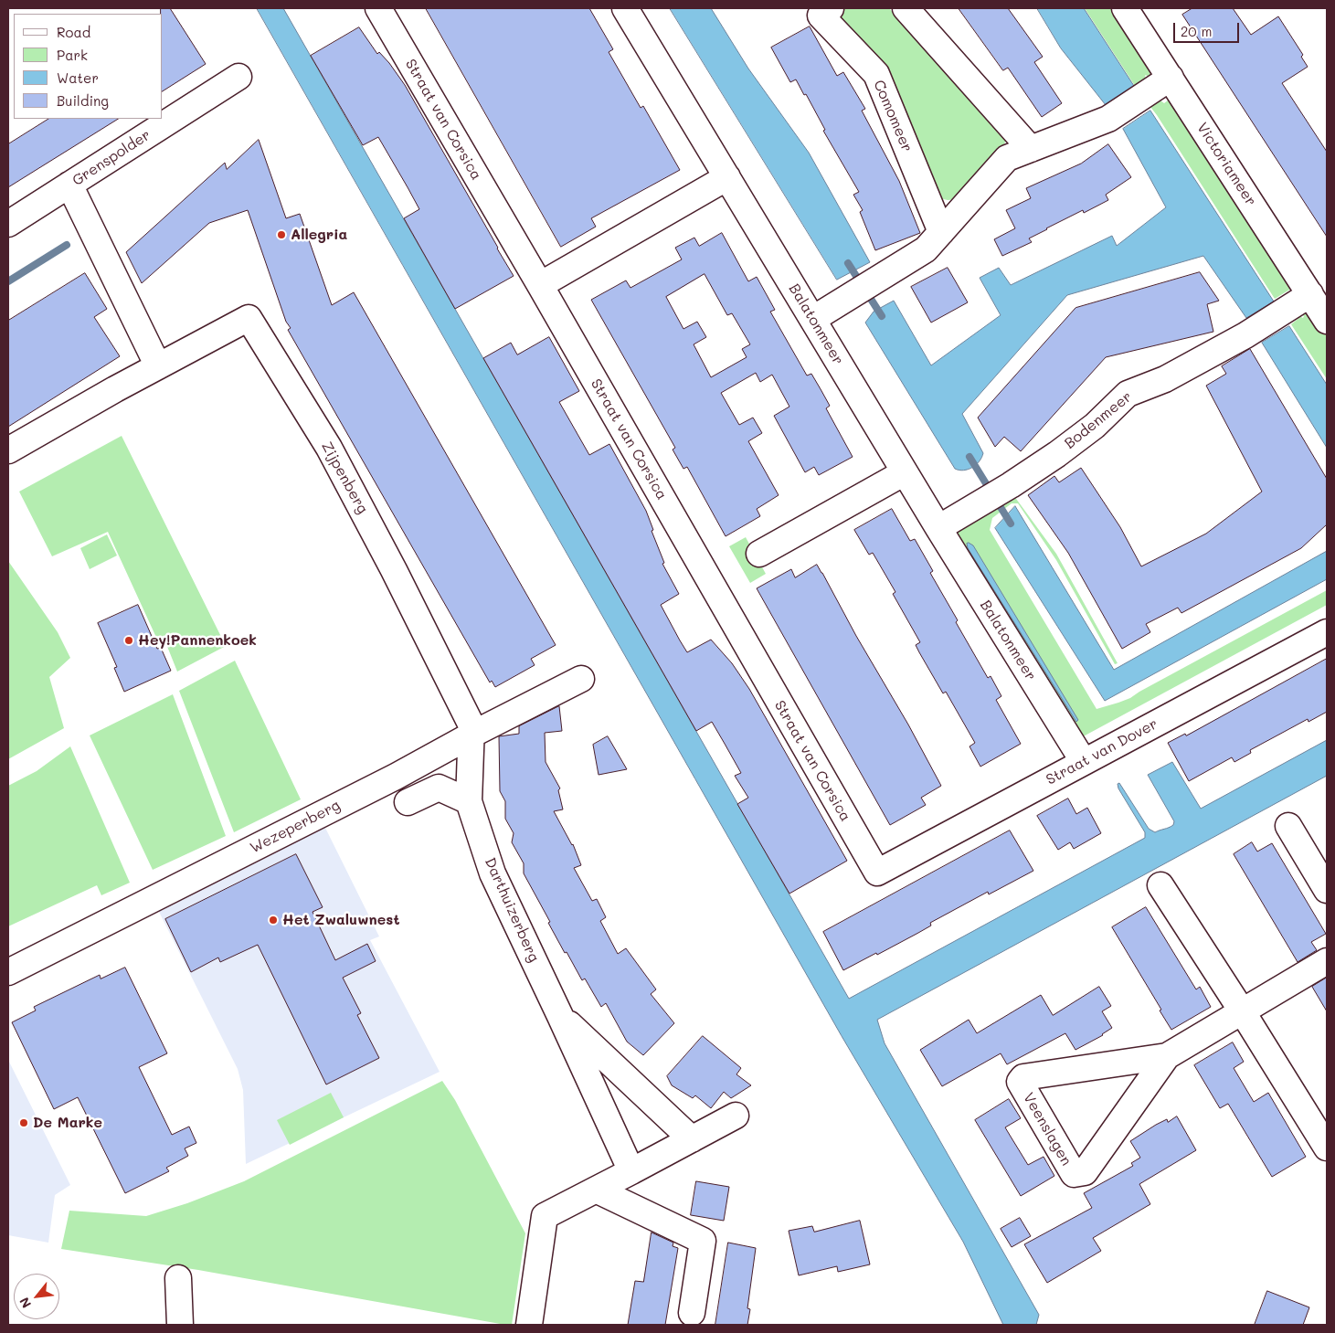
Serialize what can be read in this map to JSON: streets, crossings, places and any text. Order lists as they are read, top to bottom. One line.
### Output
{"streets":{"street":["Comomeer","Straat van Corsica","Grenspolder","Victoriameer","Balatonmeer","Bodenmeer","Zijpenberg","Straat van Dover","Wezeperberg","Darthuizerberg","Veenslagen"]},"crossings":[["Straat van Corsica","Straat van Dover"],["Victoriameer","Bodenmeer"],["Balatonmeer","Bodenmeer"],["Balatonmeer","Straat van Dover"],["Zijpenberg","Wezeperberg"],["Zijpenberg","Darthuizerberg"],["Wezeperberg","Darthuizerberg"]],"places":["Allegria","Hey!Pannenkoek","Het Zwaluwnest","De Marke"],"legend":["Road","Park","Water","Building"],"scale_bar":"20 m","north":"bottom left"}
